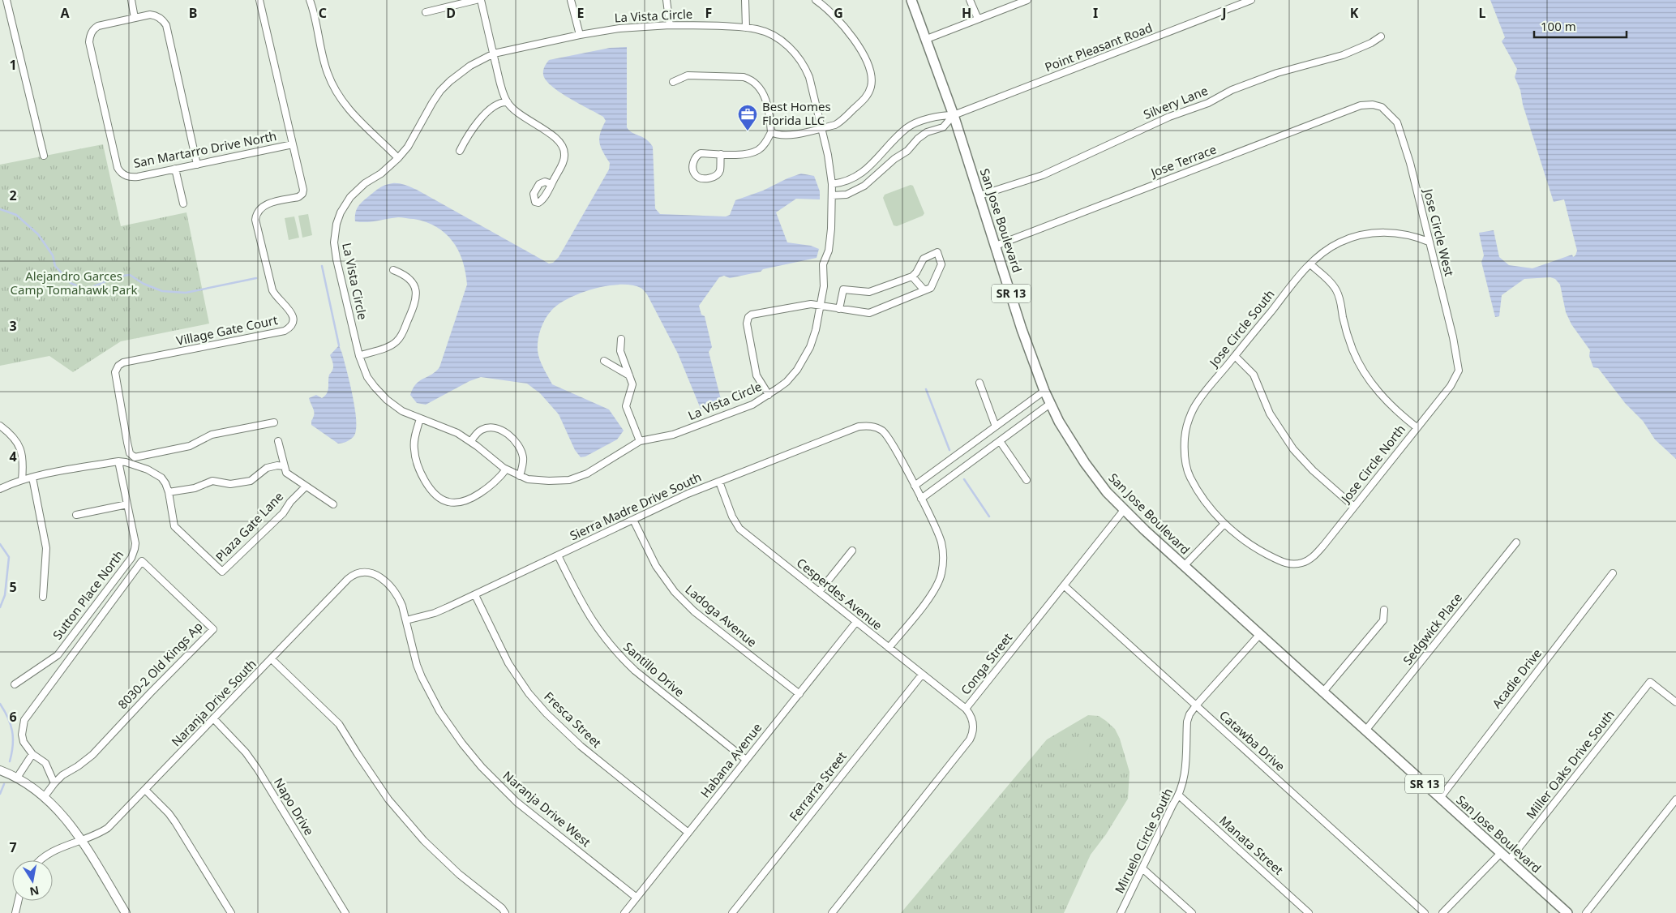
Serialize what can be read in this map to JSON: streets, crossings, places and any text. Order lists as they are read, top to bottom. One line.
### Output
{"streets":{"main road":["San Jose Boulevard","SR 13"],"street":["La Vista Circle","Point Pleasant Road","Silvery Lane","San Martarro Drive North","Jose Terrace","Jose Circle West","Jose Circle South","Village Gate Court","Jose Circle North","Sierra Madre Drive South","Plaza Gate Lane","Cesperdes Avenue","Sutton Place North","Ladoga Avenue","Sedgwick Place","Conga Street","8030-2 Old Kings Ap","Santillo Drive","Acadie Drive","Naranja Drive South","Fresca Street","Catawba Drive","Habana Avenue","Miller Oaks Drive South","Ferrarra Street","Napo Drive","Naranja Drive West","Miruelo Circle South","Manata Street"]},"crossings":[["La Vista Circle","Point Pleasant Road"],["Point Pleasant Road","San Jose Boulevard"],["Silvery Lane","San Jose Boulevard"],["San Martarro Drive North","Village Gate Court"],["Jose Terrace","San Jose Boulevard"],["Jose Terrace","Jose Circle West"],["San Jose Boulevard","Sedgwick Place"],["San Jose Boulevard","Conga Street"],["San Jose Boulevard","Acadie Drive"],["San Jose Boulevard","Miller Oaks Drive South"],["San Jose Boulevard","Miruelo Circle South"],["Jose Circle West","Jose Circle South"],["Jose Circle West","Jose Circle North"],["Jose Circle South","Jose Circle North"],["Sierra Madre Drive South","Cesperdes Avenue"],["Sierra Madre Drive South","Ladoga Avenue"],["Sierra Madre Drive South","Santillo Drive"],["Sierra Madre Drive South","Fresca Street"],["Sierra Madre Drive South","Naranja Drive West"],["Plaza Gate Lane","Sutton Place North"],["Cesperdes Avenue","Conga Street"],["Cesperdes Avenue","Habana Avenue"],["Cesperdes Avenue","Ferrarra Street"],["Ladoga Avenue","Habana Avenue"],["Conga Street","Catawba Drive"],["Santillo Drive","Habana Avenue"],["Naranja Drive South","Napo Drive"],["Naranja Drive South","Naranja Drive West"],["Fresca Street","Habana Avenue"],["Catawba Drive","Miruelo Circle South"],["Habana Avenue","Naranja Drive West"],["Miruelo Circle South","Manata Street"]],"parks":["Alejandro Garces Camp Tomahawk Park"],"places":{"office":["Best Homes Florida LLC"]},"scale_bar":"100 m","north":"bottom","grid":{"columns":["A","B","C","D","E","F","G","H","I","J","K","L"],"rows":["1","2","3","4","5","6","7"]}}
